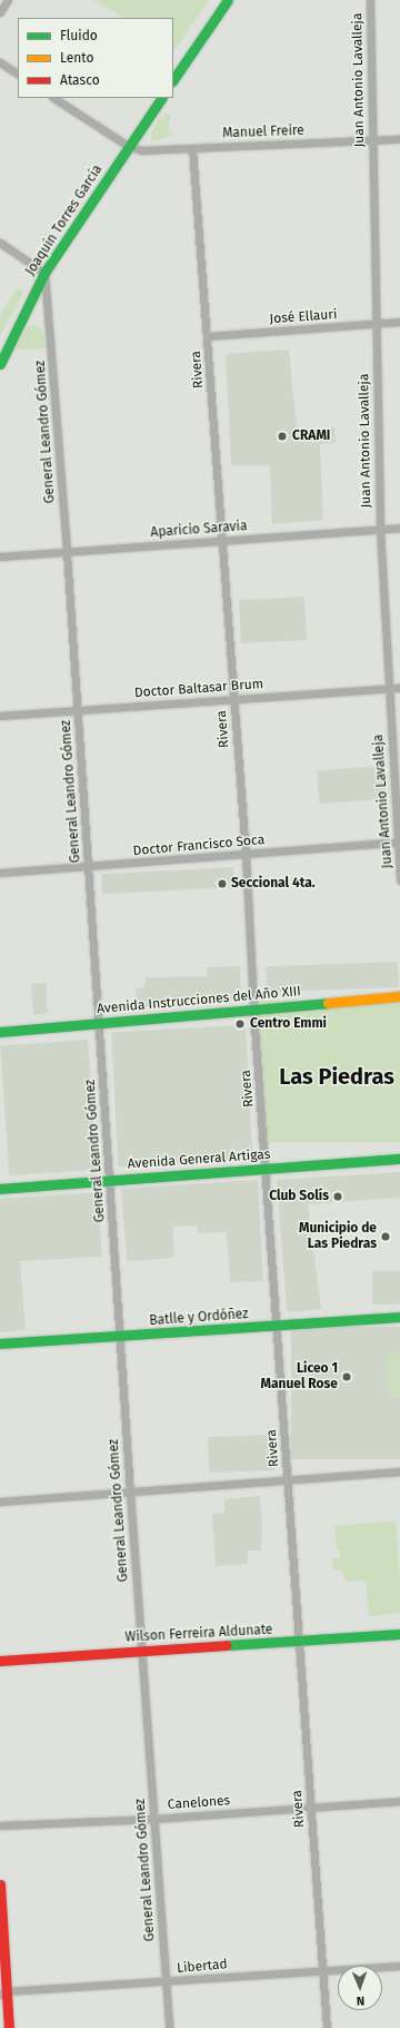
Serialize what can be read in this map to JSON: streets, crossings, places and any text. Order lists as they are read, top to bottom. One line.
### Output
{"streets":{"street":["Juan Antonio Lavalleja","Manuel Freire","Joaquín Torres García","José Ellauri","Rivera","General Leandro Gómez","Aparicio Saravia","Doctor Baltasar Brum","Doctor Francisco Soca","Avenida Instrucciones del Año XIII","Avenida General Artigas","Batlle y Ordóñez","Wilson Ferreira Aldunate","Canelones","Libertad"]},"crossings":[["Juan Antonio Lavalleja","Manuel Freire"],["Juan Antonio Lavalleja","José Ellauri"],["Juan Antonio Lavalleja","Aparicio Saravia"],["Juan Antonio Lavalleja","Doctor Baltasar Brum"],["Juan Antonio Lavalleja","Doctor Francisco Soca"],["Manuel Freire","Joaquín Torres García"],["Manuel Freire","Rivera"],["Joaquín Torres García","General Leandro Gómez"],["José Ellauri","Rivera"],["Rivera","Aparicio Saravia"],["Rivera","Doctor Baltasar Brum"],["Rivera","Doctor Francisco Soca"],["Rivera","Avenida Instrucciones del Año XIII"],["Rivera","Avenida General Artigas"],["Rivera","Batlle y Ordóñez"],["Rivera","Wilson Ferreira Aldunate"],["Rivera","Canelones"],["Rivera","Libertad"],["General Leandro Gómez","Aparicio Saravia"],["General Leandro Gómez","Doctor Baltasar Brum"],["General Leandro Gómez","Doctor Francisco Soca"],["General Leandro Gómez","Avenida Instrucciones del Año XIII"],["General Leandro Gómez","Avenida General Artigas"],["General Leandro Gómez","Batlle y Ordóñez"],["General Leandro Gómez","Wilson Ferreira Aldunate"],["General Leandro Gómez","Canelones"],["General Leandro Gómez","Libertad"]],"districts":["Las Piedras"],"places":["CRAMI","Seccional 4ta.","Centro Emmi","Club Solís","Municipio de Las Piedras","Liceo 1 Manuel Rose"],"legend":["Fluido","Lento","Atasco"],"north":"bottom"}
